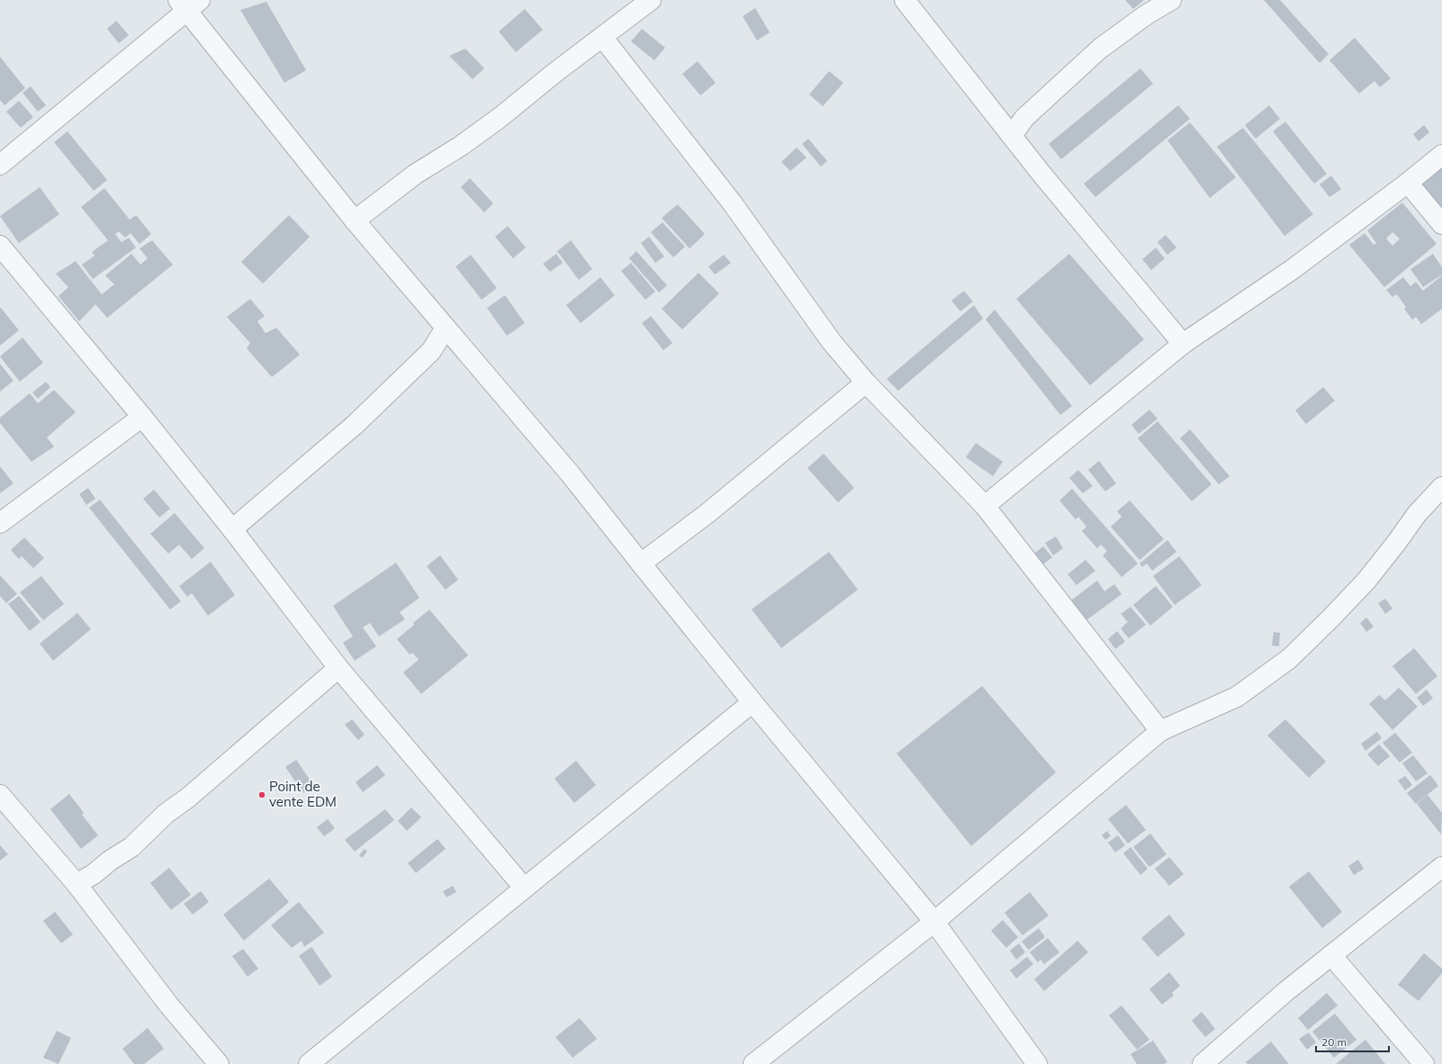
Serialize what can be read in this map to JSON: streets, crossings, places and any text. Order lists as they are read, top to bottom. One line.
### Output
{"places":["Point de vente EDM"],"scale_bar":"20 m"}
